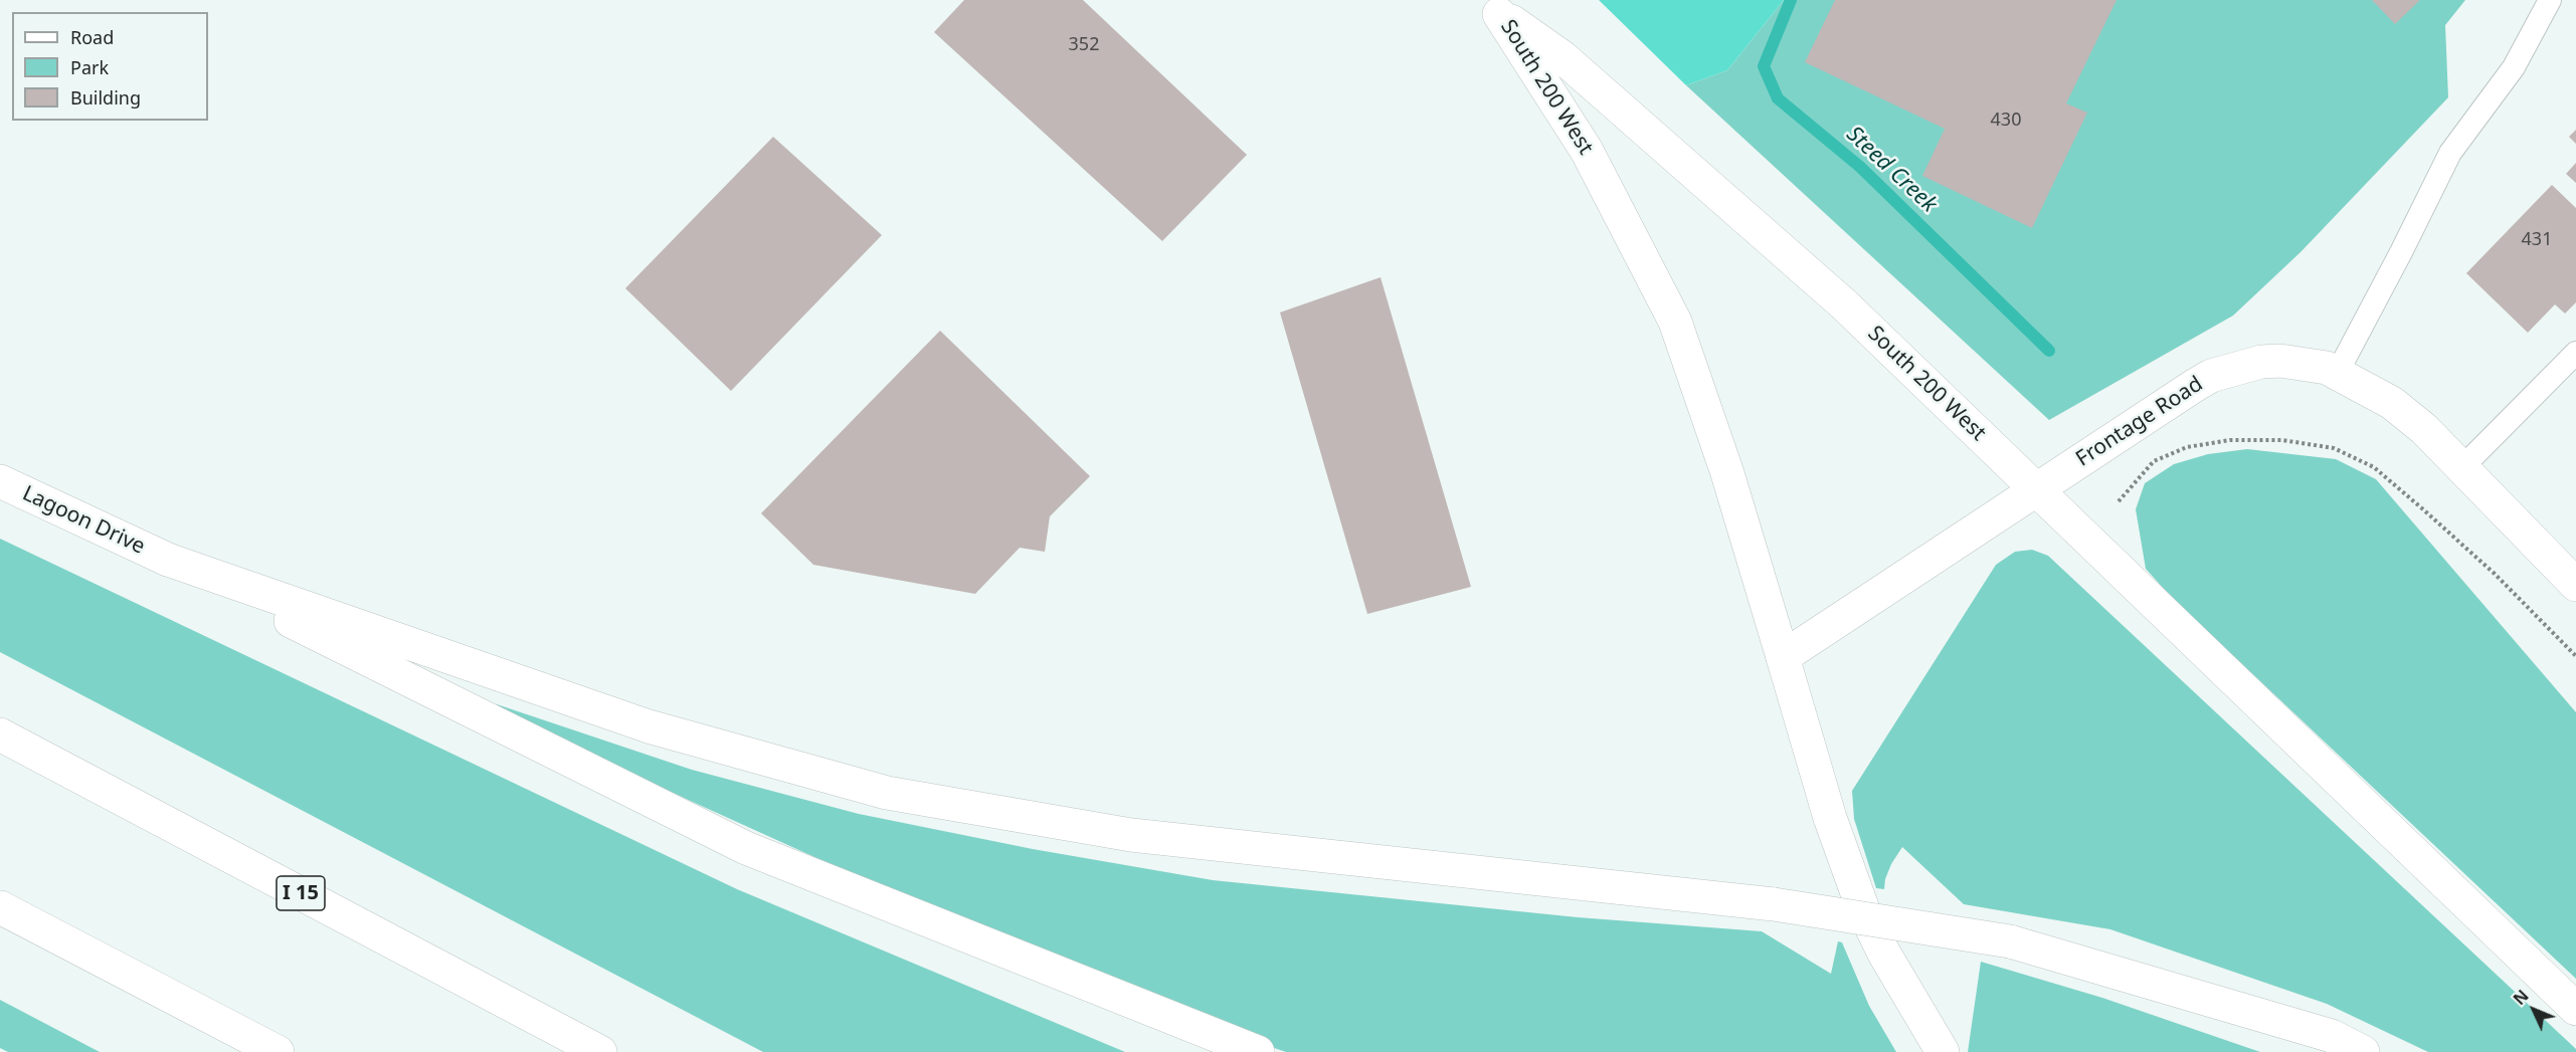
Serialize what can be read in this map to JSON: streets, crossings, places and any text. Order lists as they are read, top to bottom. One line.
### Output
{"streets":{"main road":["South 200 West","Frontage Road","Lagoon Drive","I 15"]},"crossings":[["South 200 West","Frontage Road"]],"water":["Steed Creek"],"house_numbers":["352","430","431"],"legend":["Road","Park","Building"],"north":"top left"}
